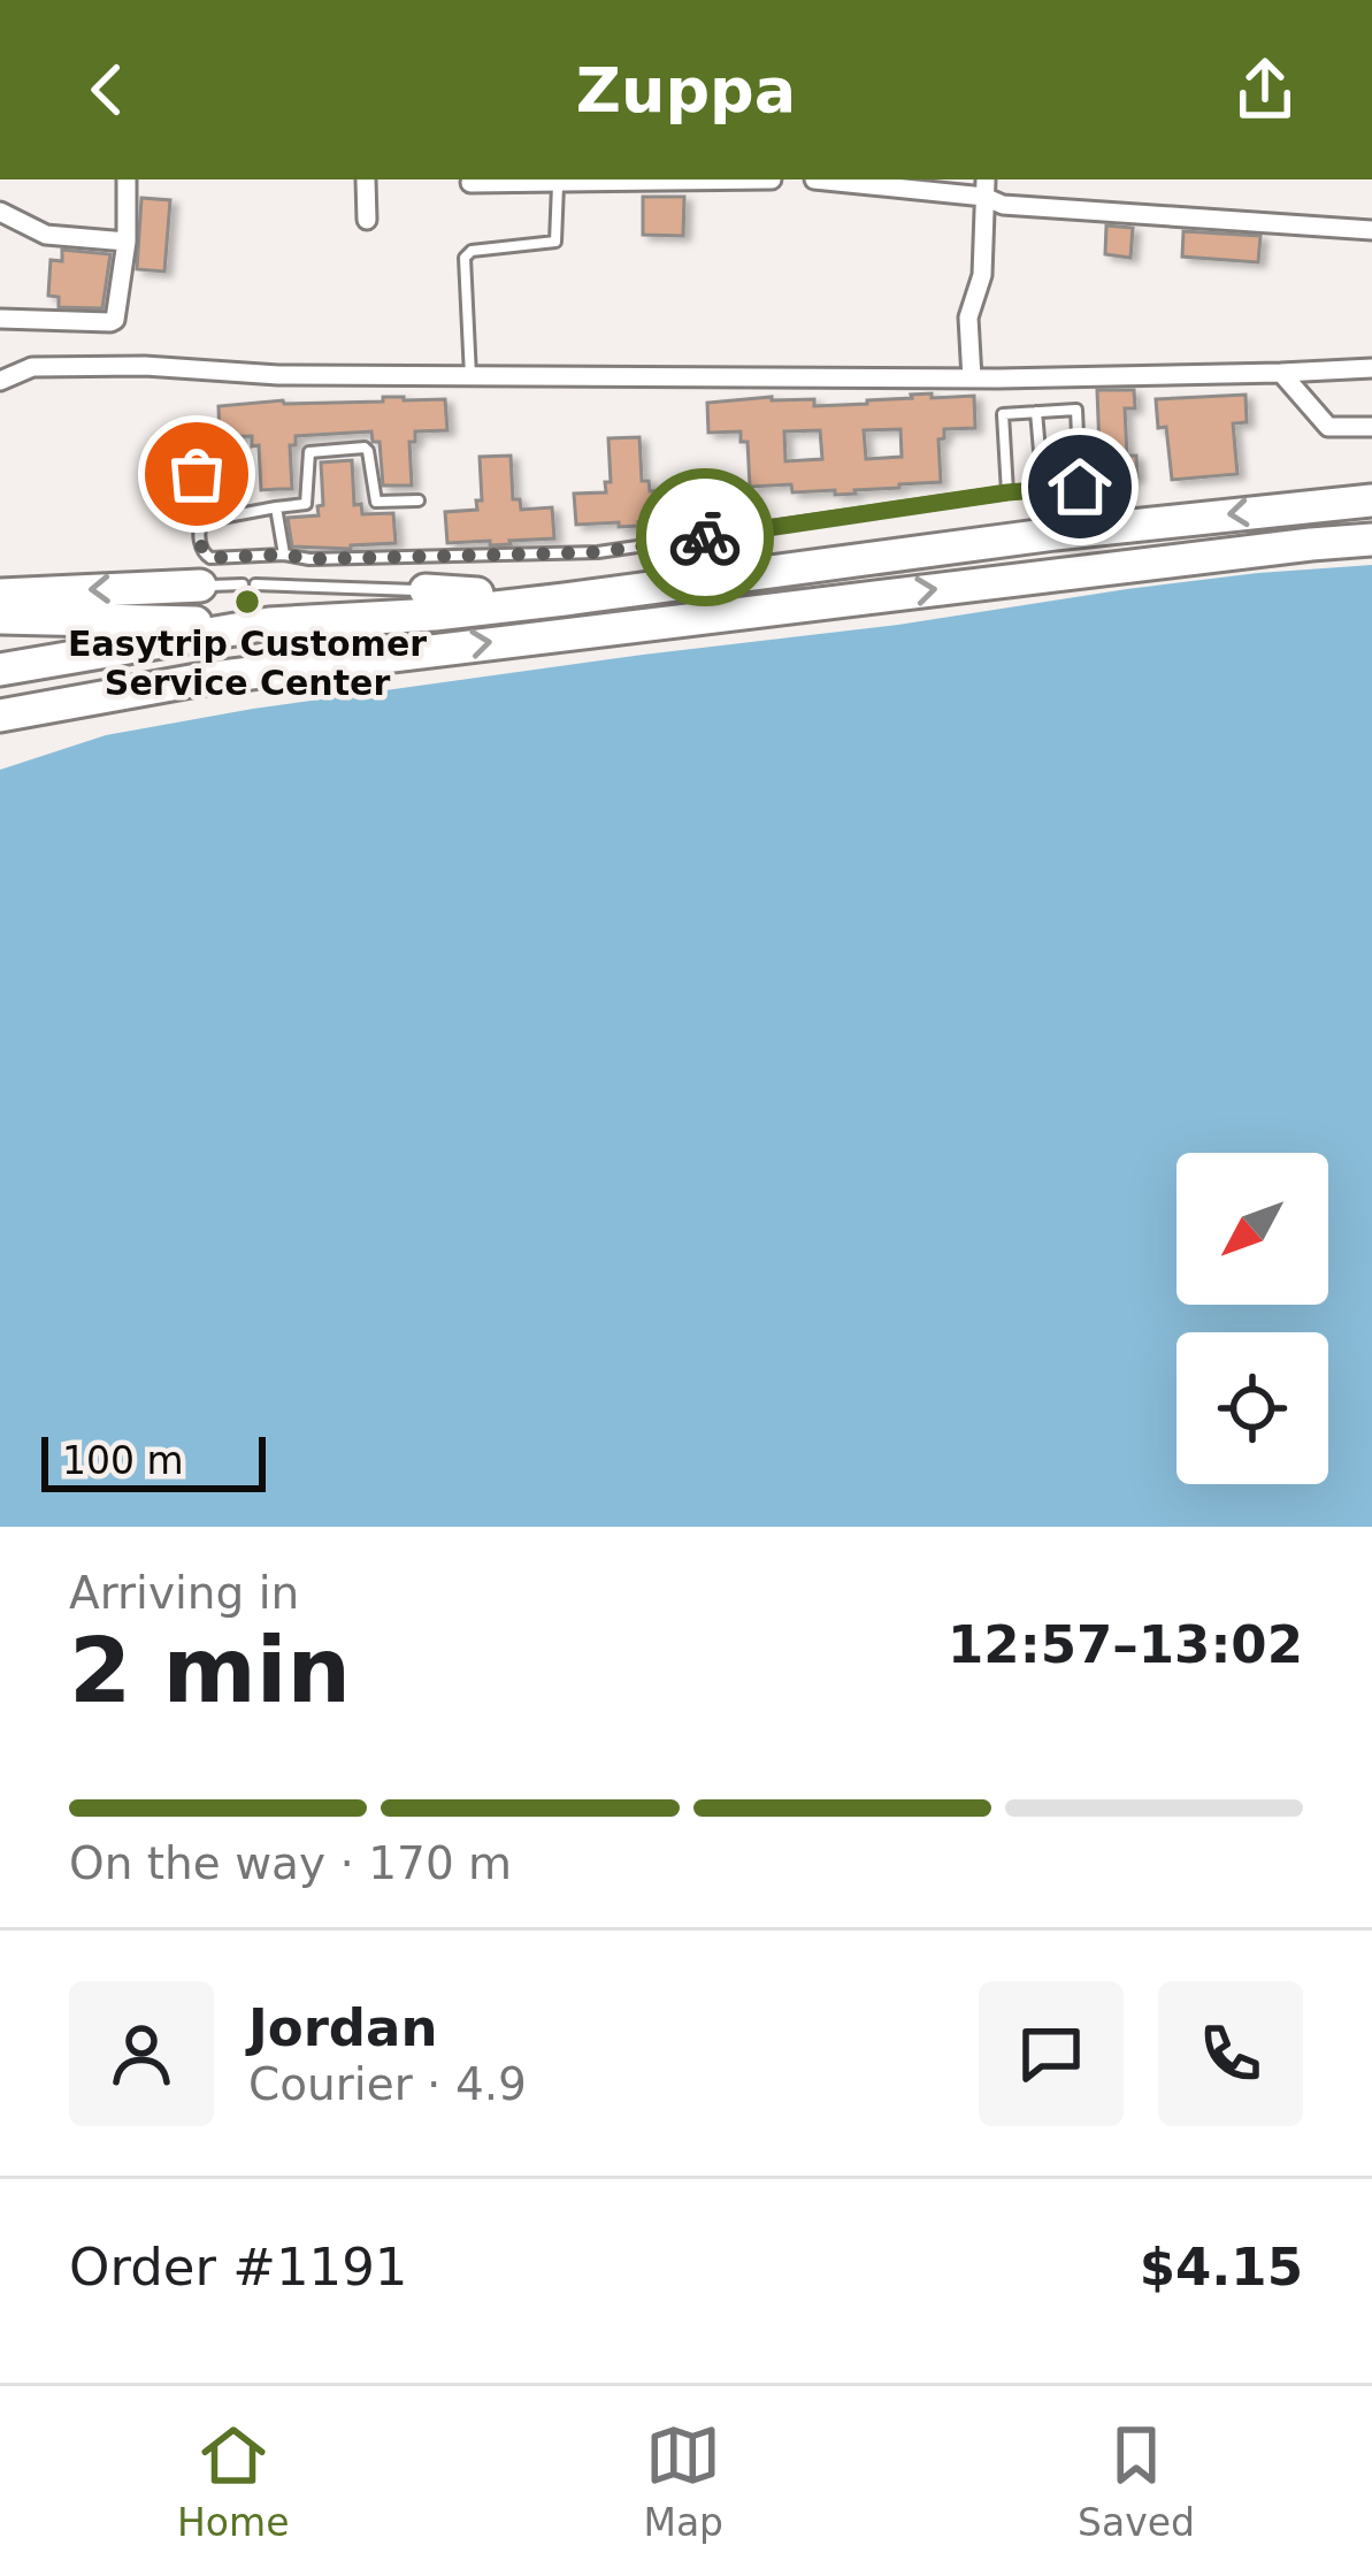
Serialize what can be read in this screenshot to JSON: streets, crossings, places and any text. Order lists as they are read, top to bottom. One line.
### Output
{"places":["Easytrip Customer Service Center"],"scale_bar":"100 m","north":"bottom left","page":{"header":"Zuppa","scale":"100 m","heading":["2 min","Arriving in","12:57–13:02"],"panel":["Jordan","Courier · 4.9","Order #1191","$4.15"],"bar":"On the way · 170 m","tabs":["Home","Map","Saved"]}}
